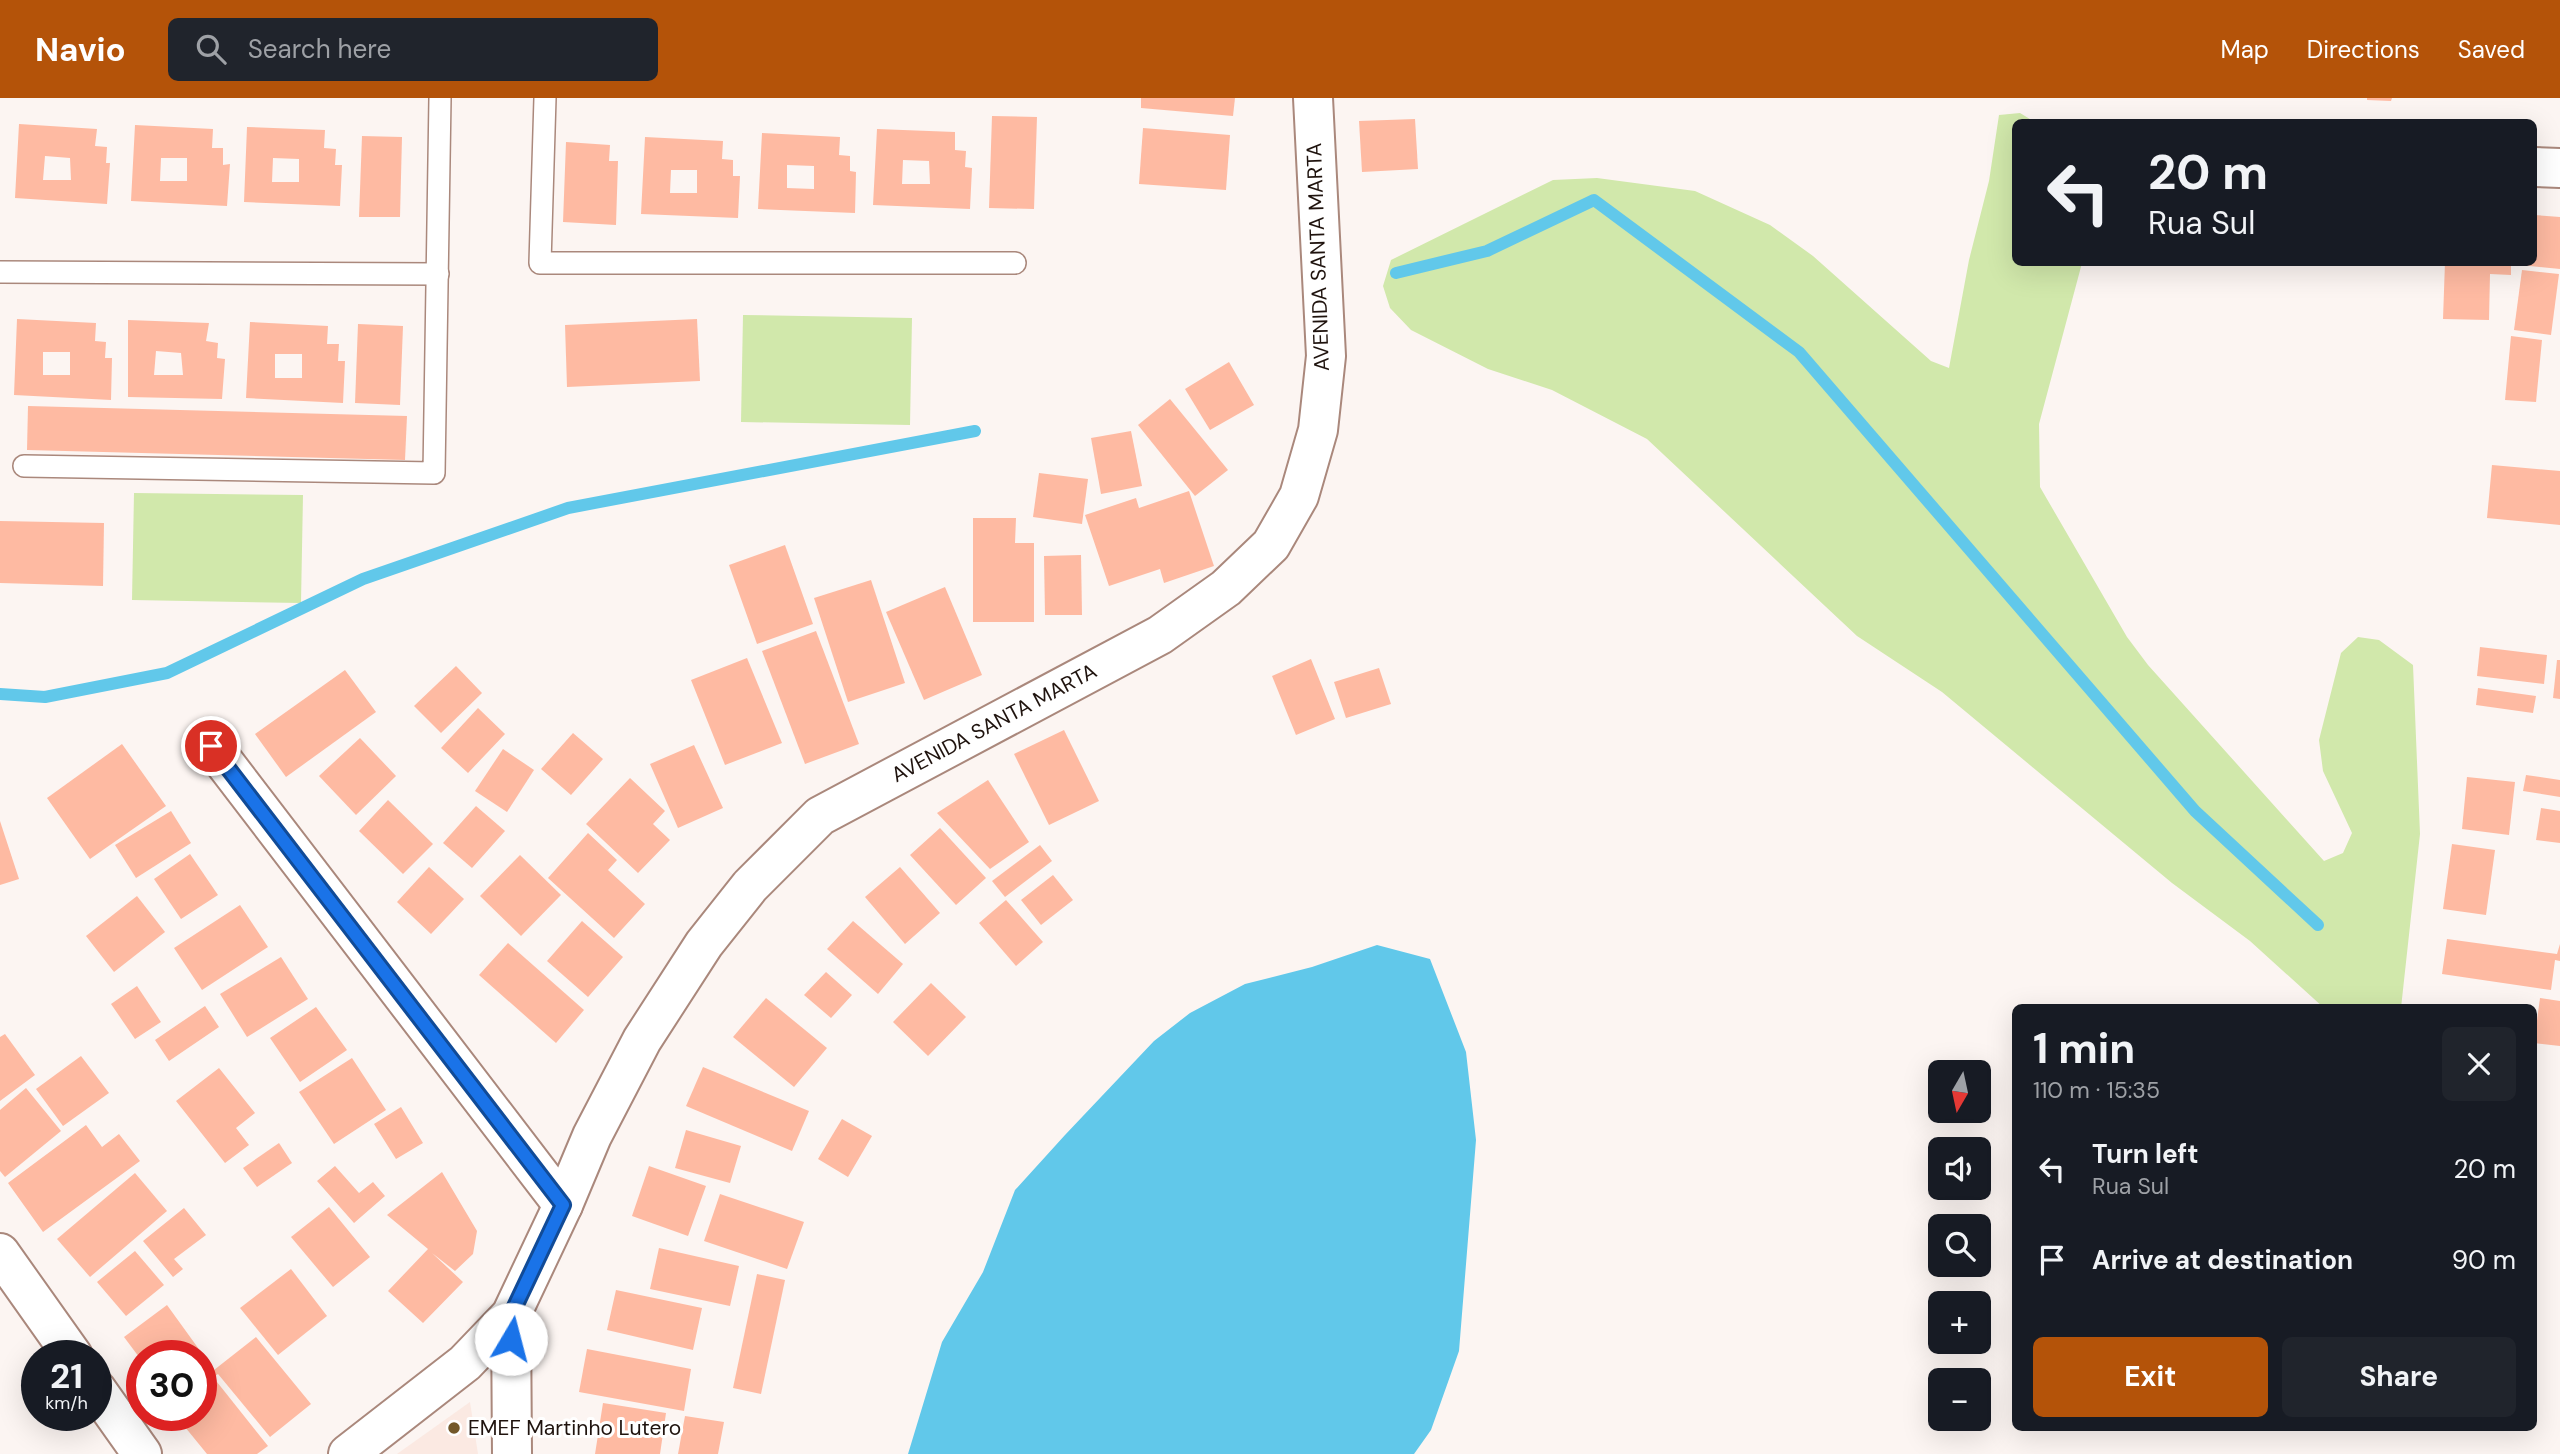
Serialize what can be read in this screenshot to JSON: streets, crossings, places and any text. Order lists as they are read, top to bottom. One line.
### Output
{"streets":{"street":["AVENIDA SANTA MARTA"]},"places":["EMEF Martinho Lutero"],"north":"bottom","page":{"header":"Navio","search":"Search here","nav":["Map","Directions","Saved"],"turn":["20 m","Rua Sul"],"heading":["1 min","110 m · 15:35"],"map_buttons":["+","−"],"list":[{"name":"Turn left","note":"Rua Sul","value":"20 m"},{"name":"Arrive at destination","value":"90 m"}],"buttons":["Exit","Share"],"speed":"21 km/h","limit":"30"}}
